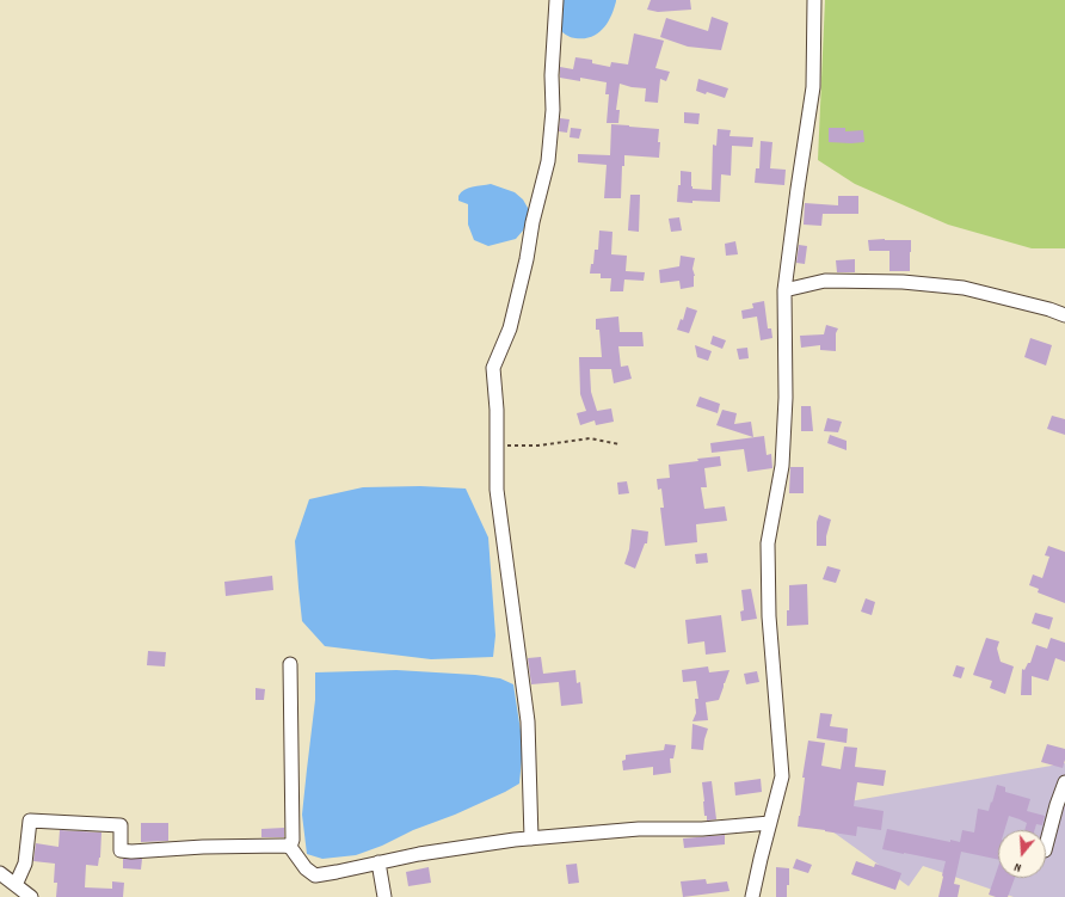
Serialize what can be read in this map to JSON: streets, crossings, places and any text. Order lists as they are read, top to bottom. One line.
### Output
{"north":"bottom"}
